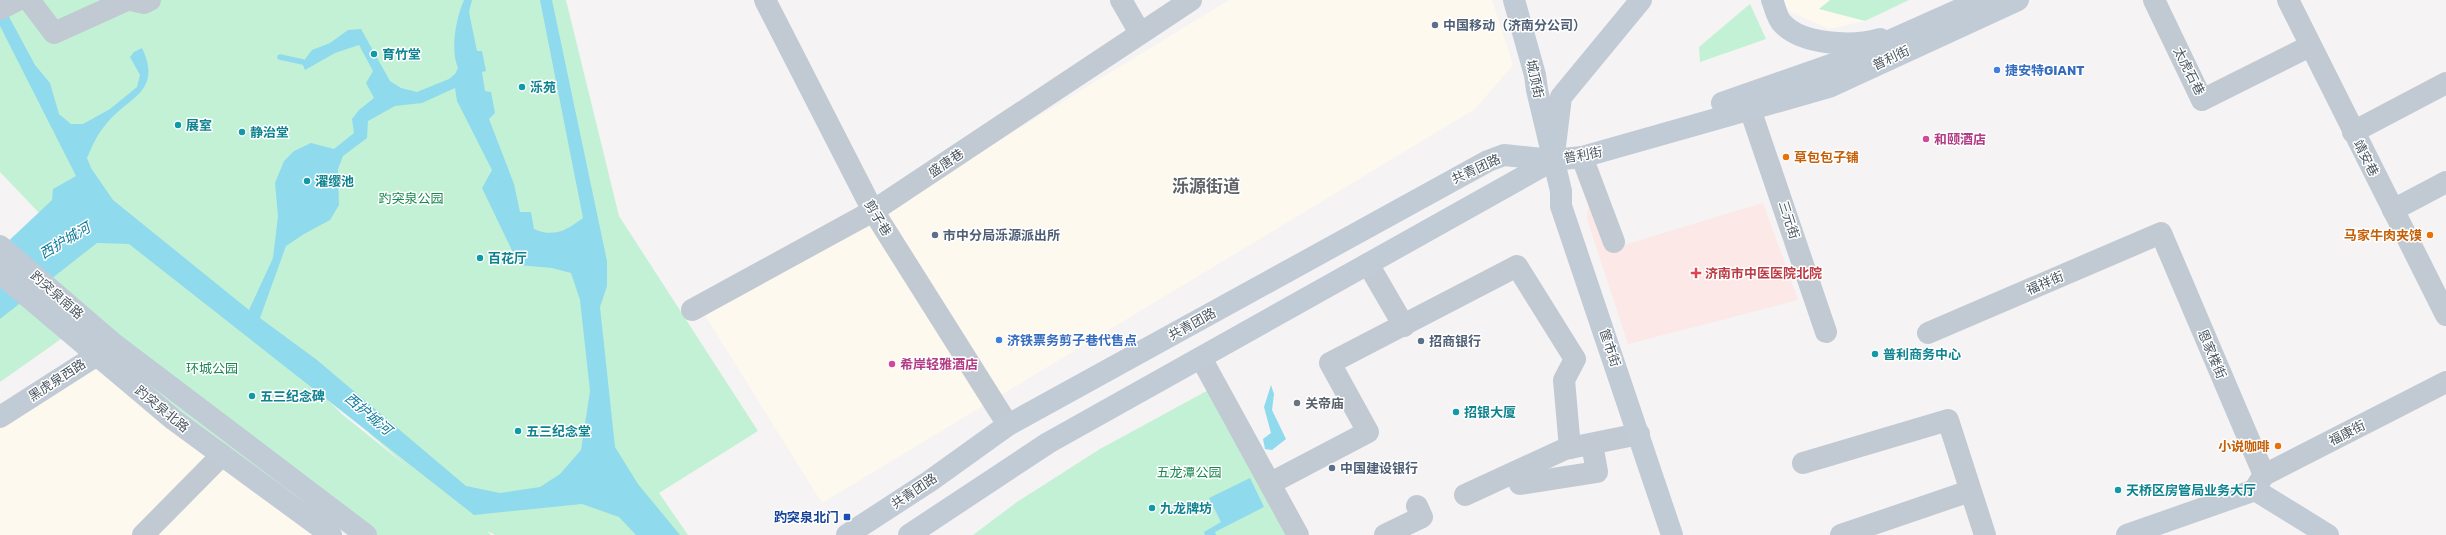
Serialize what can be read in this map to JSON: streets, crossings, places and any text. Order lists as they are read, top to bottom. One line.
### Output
{"streets":{"main road":["普利街","城顶街","共青团路","趵突泉南路","筐市街","黑虎泉西路","趵突泉北路"],"street":["太虎石巷","靖安巷","盛唐巷","剪子巷","三元街","福祥街","恩家楼街","福康街"]},"crossings":[["普利街","城顶街"],["普利街","共青团路"],["普利街","三元街"],["普利街","筐市街"],["太虎石巷","靖安巷"],["城顶街","共青团路"],["城顶街","筐市街"],["盛唐巷","剪子巷"],["共青团路","剪子巷"],["共青团路","筐市街"],["福祥街","恩家楼街"],["趵突泉南路","黑虎泉西路"],["趵突泉南路","趵突泉北路"],["恩家楼街","福康街"],["黑虎泉西路","趵突泉北路"]],"districts":["泺源街道"],"water":["西护城河"],"parks":["趵突泉公园","环城公园","五龙潭公园"],"places":{"other":["中国移动（济南分公司）","育竹堂","捷安特GIANT","泺苑","展室","静治堂","和颐酒店","草包包子铺","濯缨池","市中分局泺源派出所","马家牛肉夹馍","百花厅","济铁票务剪子巷代售点","招商银行","普利商务中心","希岸轻雅酒店","五三纪念碑","关帝庙","招银大厦","五三纪念堂","小说咖啡","中国建设银行","天桥区房管局业务大厅","九龙牌坊"],"health":["济南市中医医院北院"],"transit":["趵突泉北门"]}}
